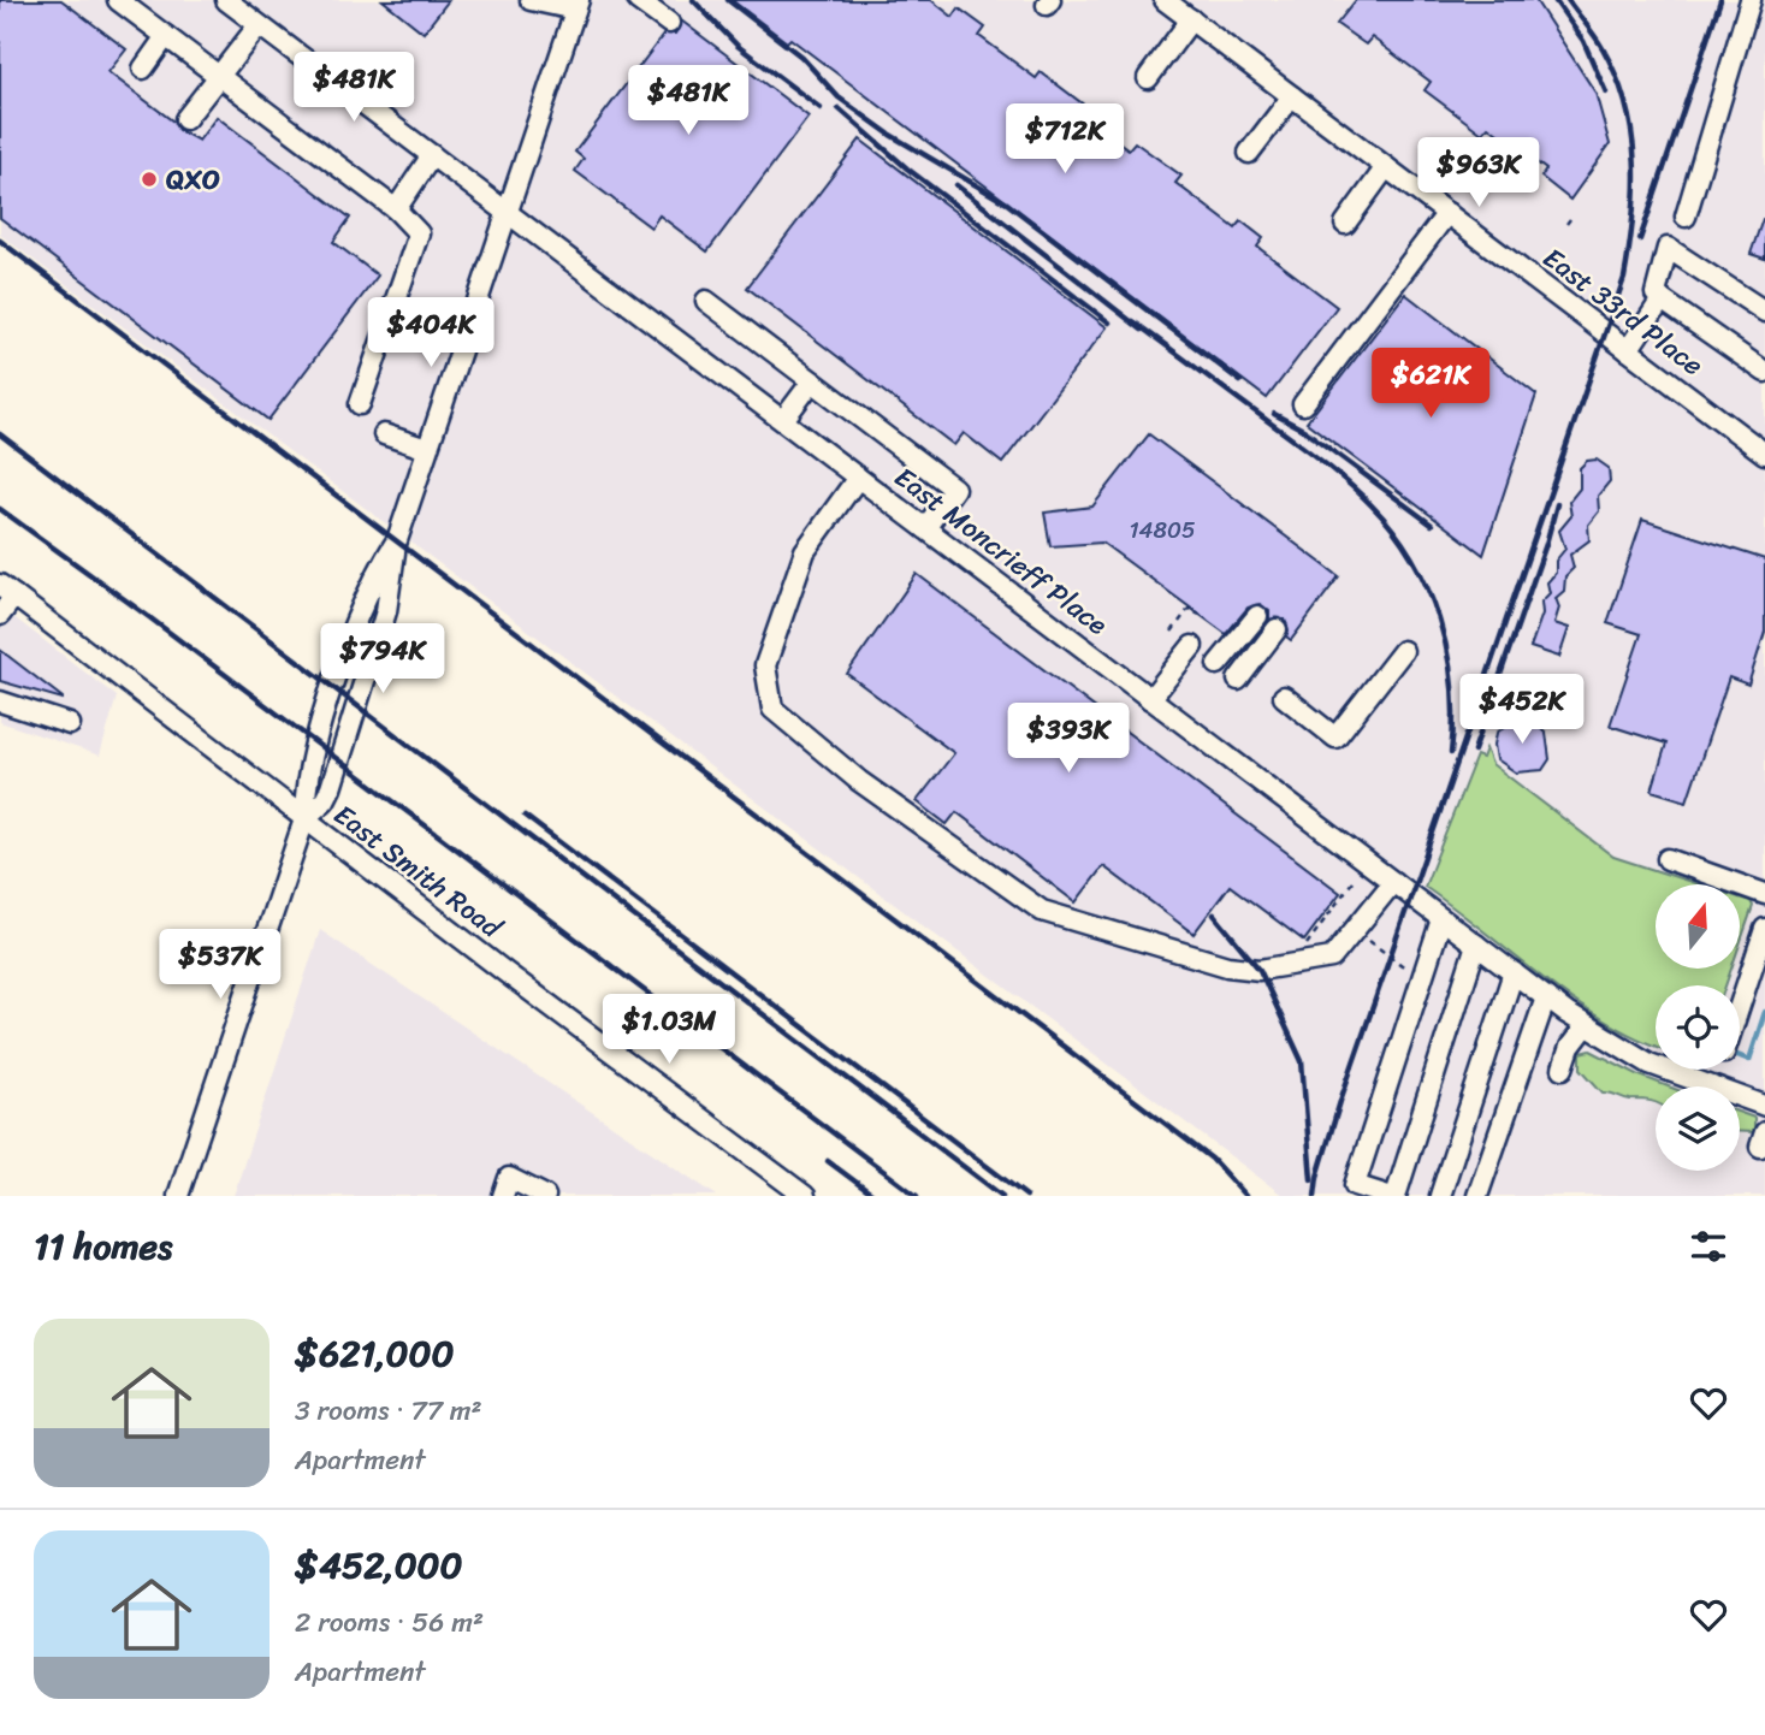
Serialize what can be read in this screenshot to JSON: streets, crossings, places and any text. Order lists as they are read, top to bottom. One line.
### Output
{"streets":{"street":["East 33rd Place","East Moncrieff Place","East Smith Road"]},"places":["QXO"],"house_numbers":["14805"],"north":"top","page":{"price":["$481K","$481K","$712K","$963K","$404K","$621K","$794K","$452K","$393K","$537K","$1.03M"],"heading":"11 homes","list":[{"name":"$621,000","note":"3 rooms · 77 m² · Apartment"},{"name":"$452,000","note":"2 rooms · 56 m² · Apartment"}]}}
